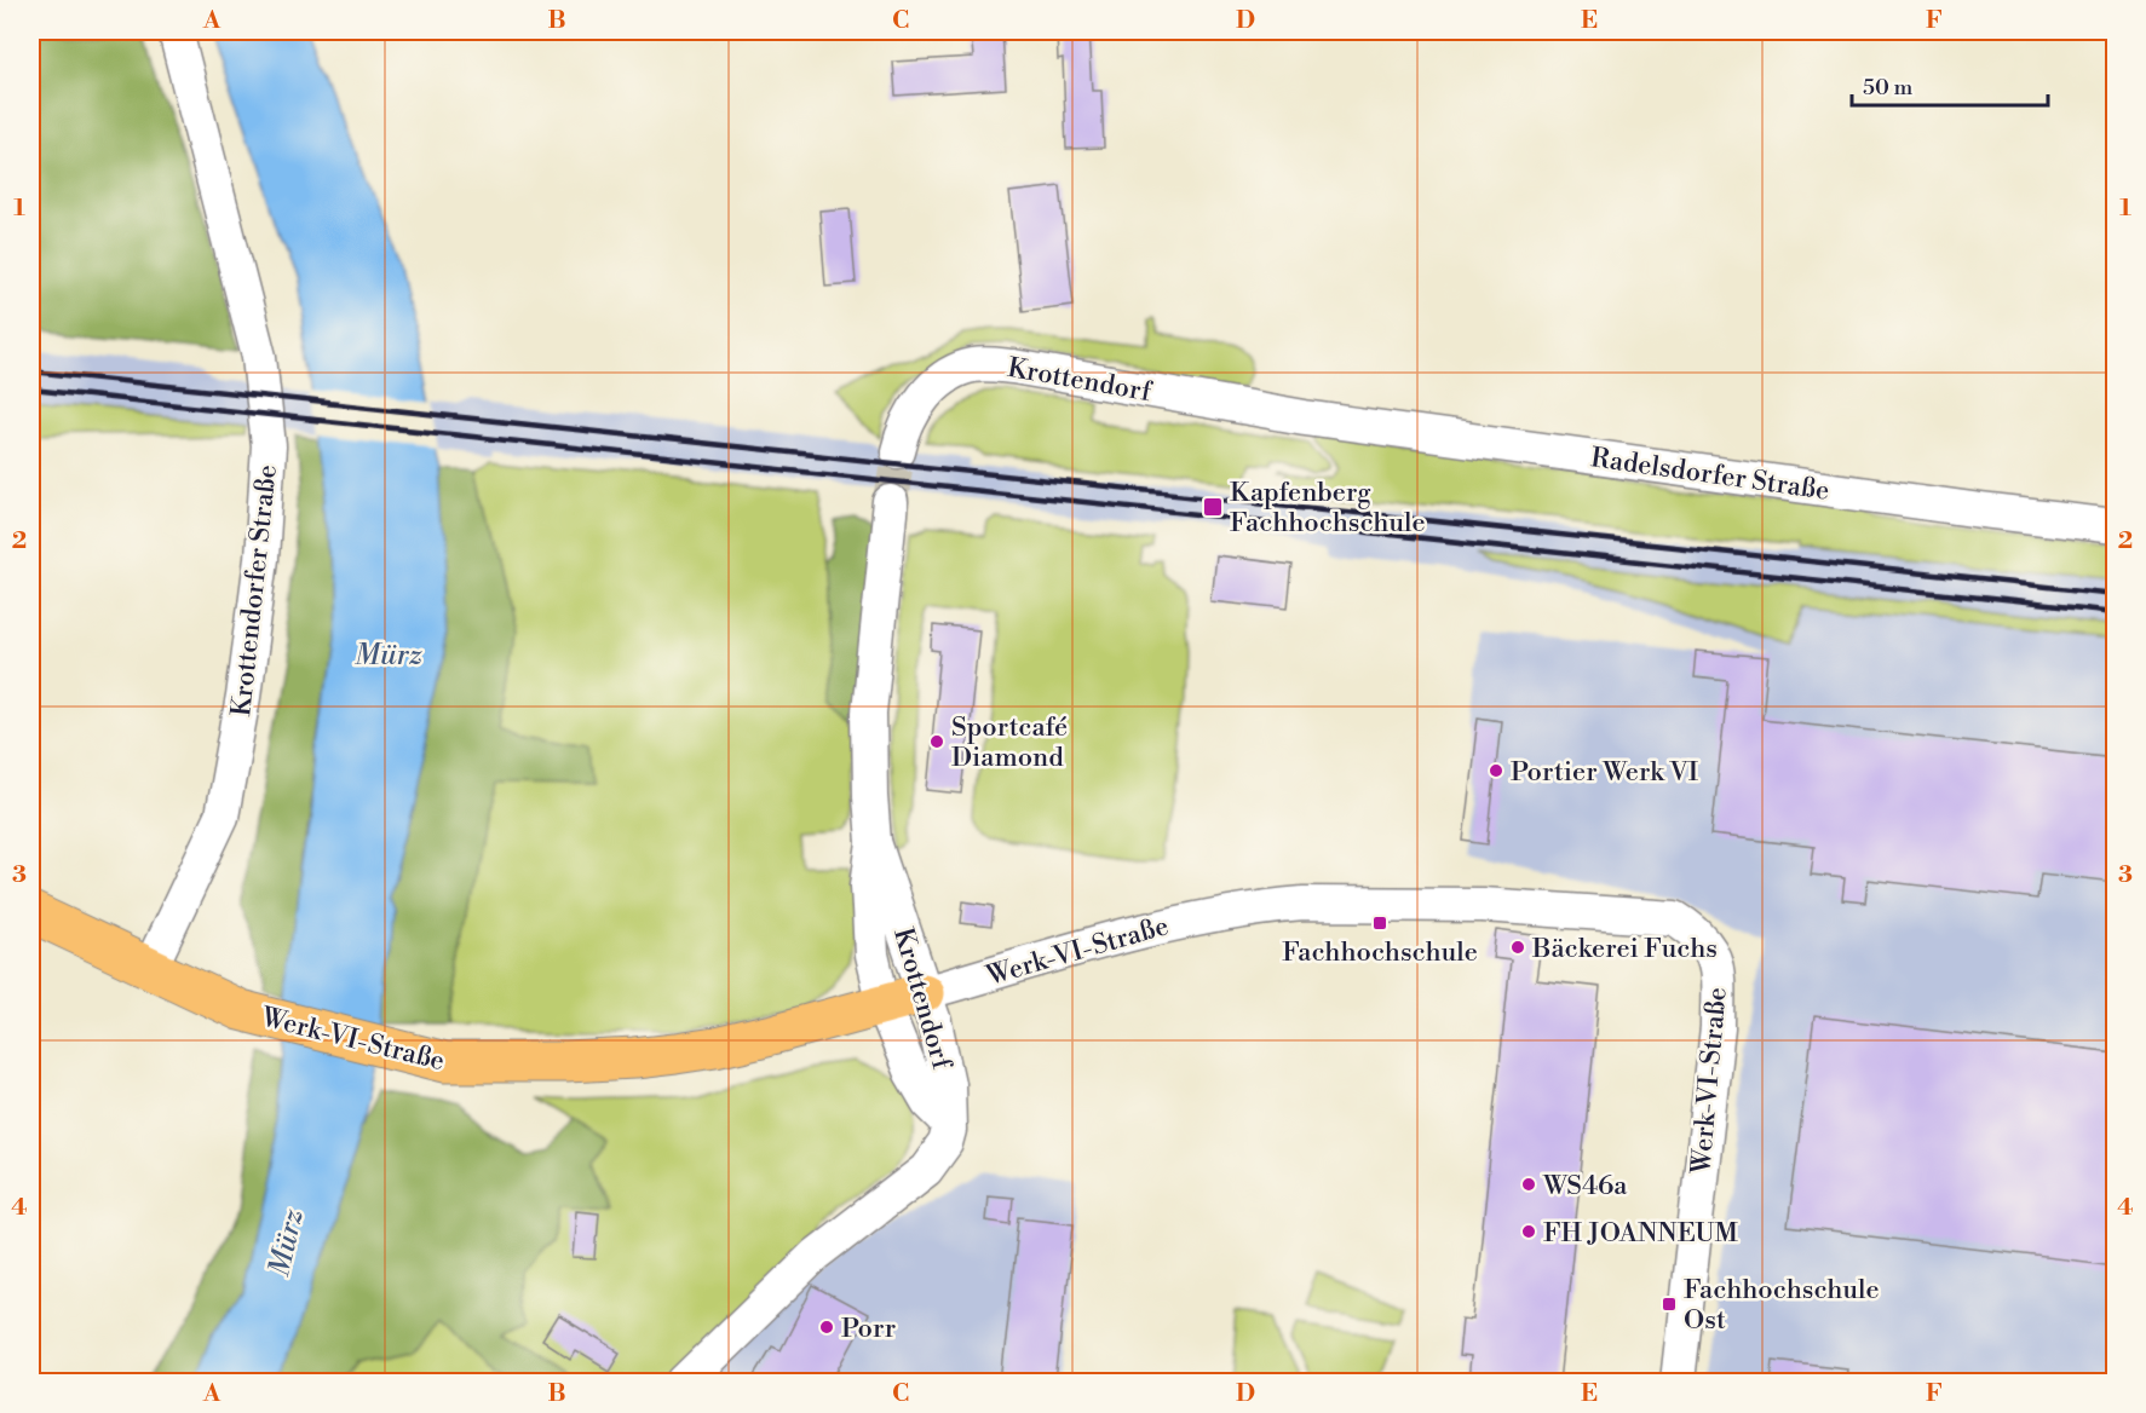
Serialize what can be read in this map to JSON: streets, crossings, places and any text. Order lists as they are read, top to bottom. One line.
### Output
{"streets":{"main road":["Werk-VI-Straße"],"street":["Krottendorf","Radelsdorfer Straße","Krottendorfer Straße"]},"crossings":[["Krottendorf","Radelsdorfer Straße"],["Krottendorf","Werk-VI-Straße"],["Krottendorfer Straße","Werk-VI-Straße"]],"water":["Mürz"],"places":{"transit":["Kapfenberg Fachhochschule","Fachhochschule","Fachhochschule Ost"],"other":["Sportcafé Diamond","Portier Werk VI","Bäckerei Fuchs","WS46a","FH JOANNEUM","Porr"]},"scale_bar":"50 m","grid":{"columns":["A","B","C","D","E","F"],"rows":["1","2","3","4"]}}
